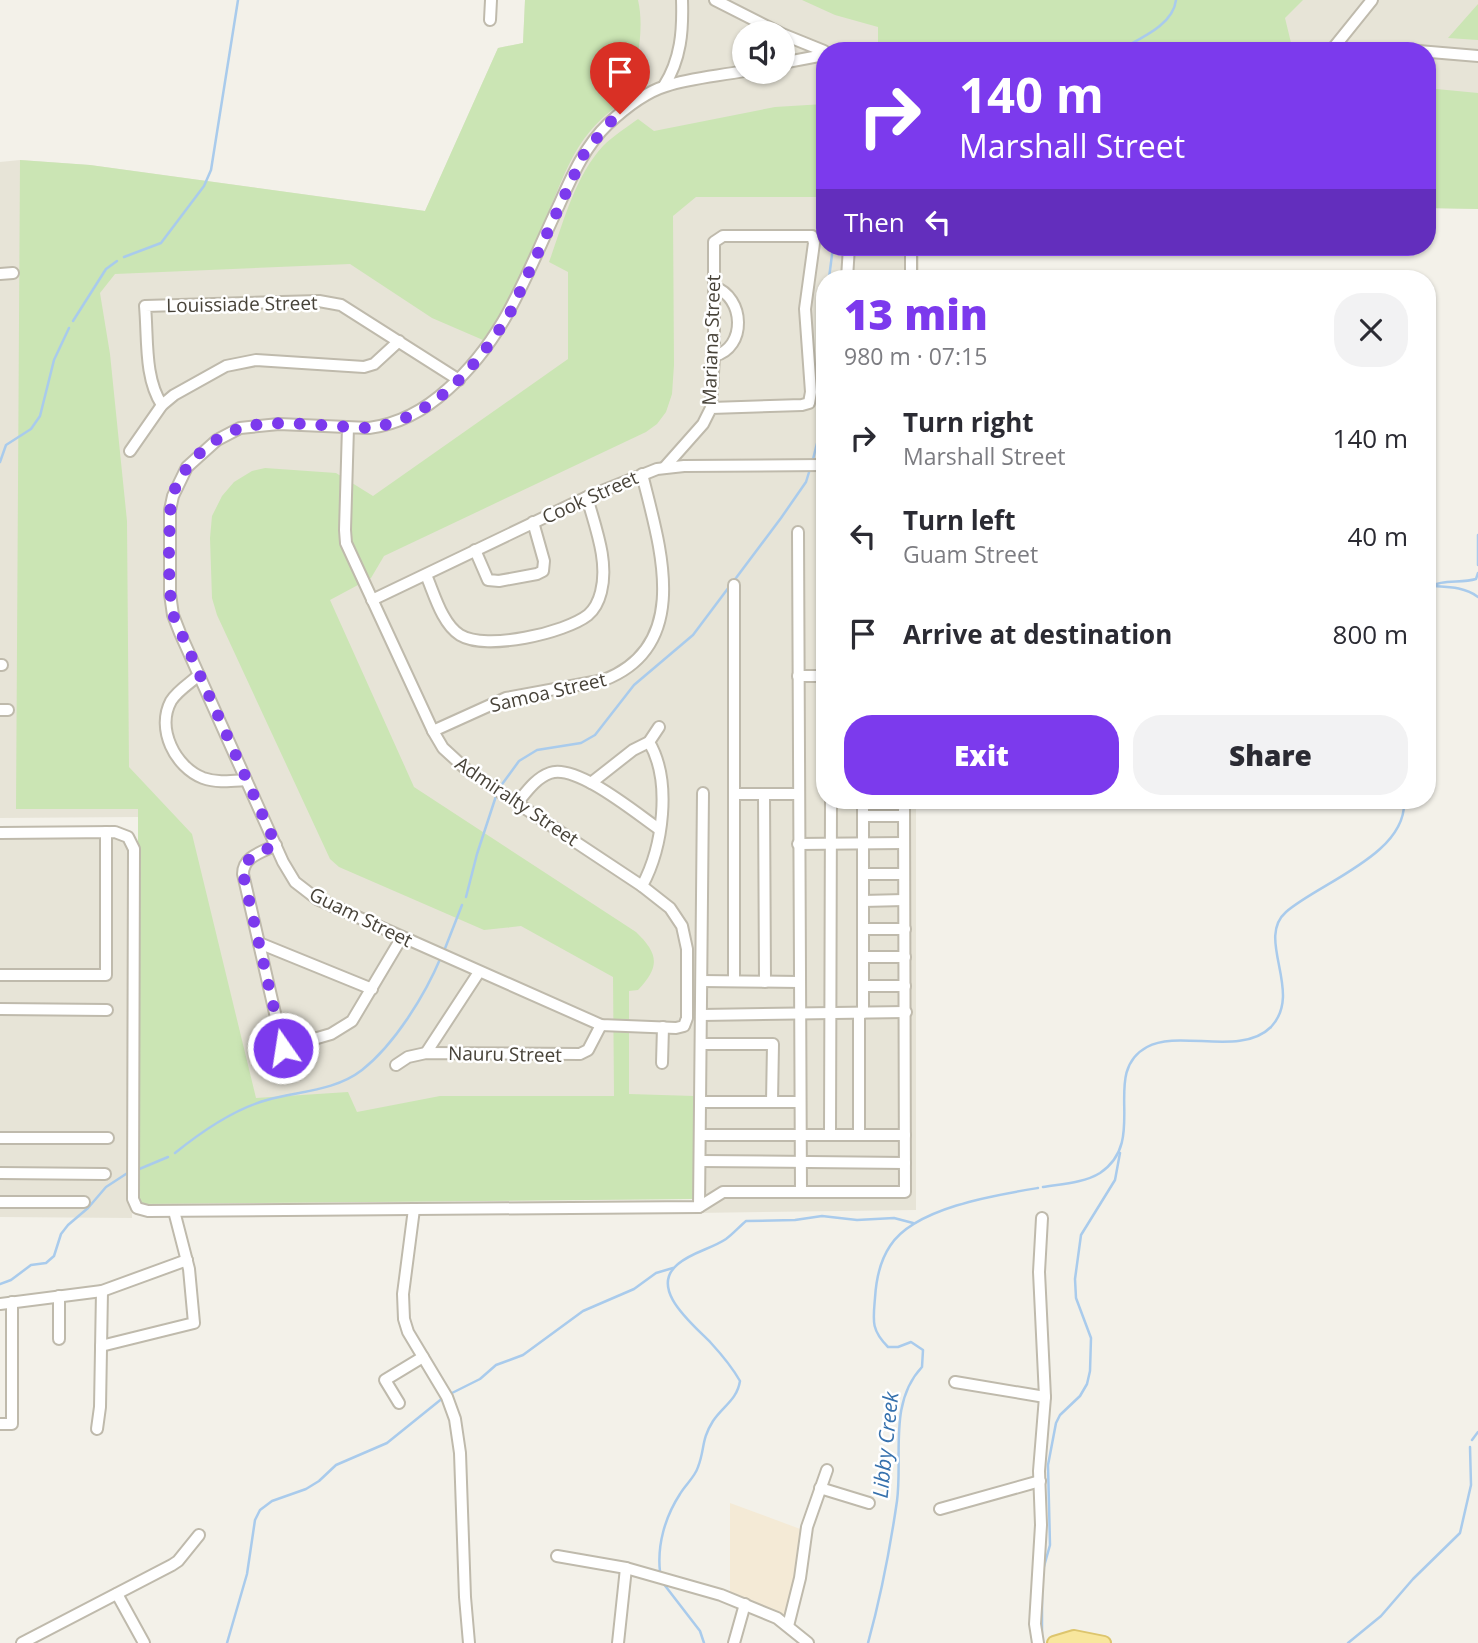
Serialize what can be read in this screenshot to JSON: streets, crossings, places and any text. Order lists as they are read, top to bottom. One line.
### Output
{"streets":{"street":["Louissiade Street","Mariana Street","Cook Street","Samoa Street","Admiralty Street","Guam Street","Nauru Street"]},"crossings":[["Louissiade Street","Guam Street"],["Mariana Street","Cook Street"],["Cook Street","Samoa Street"],["Cook Street","Admiralty Street"],["Samoa Street","Admiralty Street"],["Admiralty Street","Guam Street"],["Guam Street","Nauru Street"]],"water":["Libby Creek"],"page":{"turn":["140 m","Marshall Street"],"then":"Then","heading":["13 min","980 m · 07:15"],"list":[{"name":"Turn right","note":"Marshall Street","value":"140 m"},{"name":"Turn left","note":"Guam Street","value":"40 m"},{"name":"Arrive at destination","value":"800 m"}],"buttons":["Exit","Share"]}}
